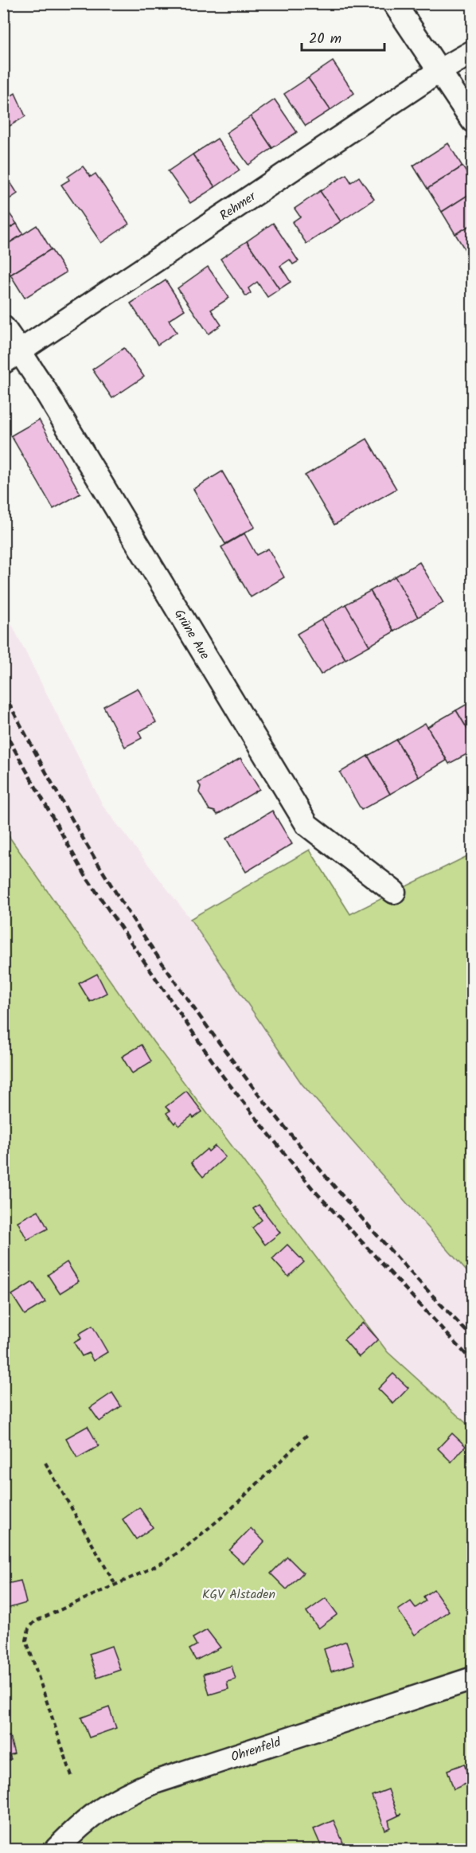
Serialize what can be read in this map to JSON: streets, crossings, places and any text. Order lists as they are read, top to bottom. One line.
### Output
{"streets":{"street":["Rehmer","Grüne Aue","Ohrenfeld"]},"crossings":[["Rehmer","Grüne Aue"]],"parks":["KGV Alstaden"],"scale_bar":"20 m"}
